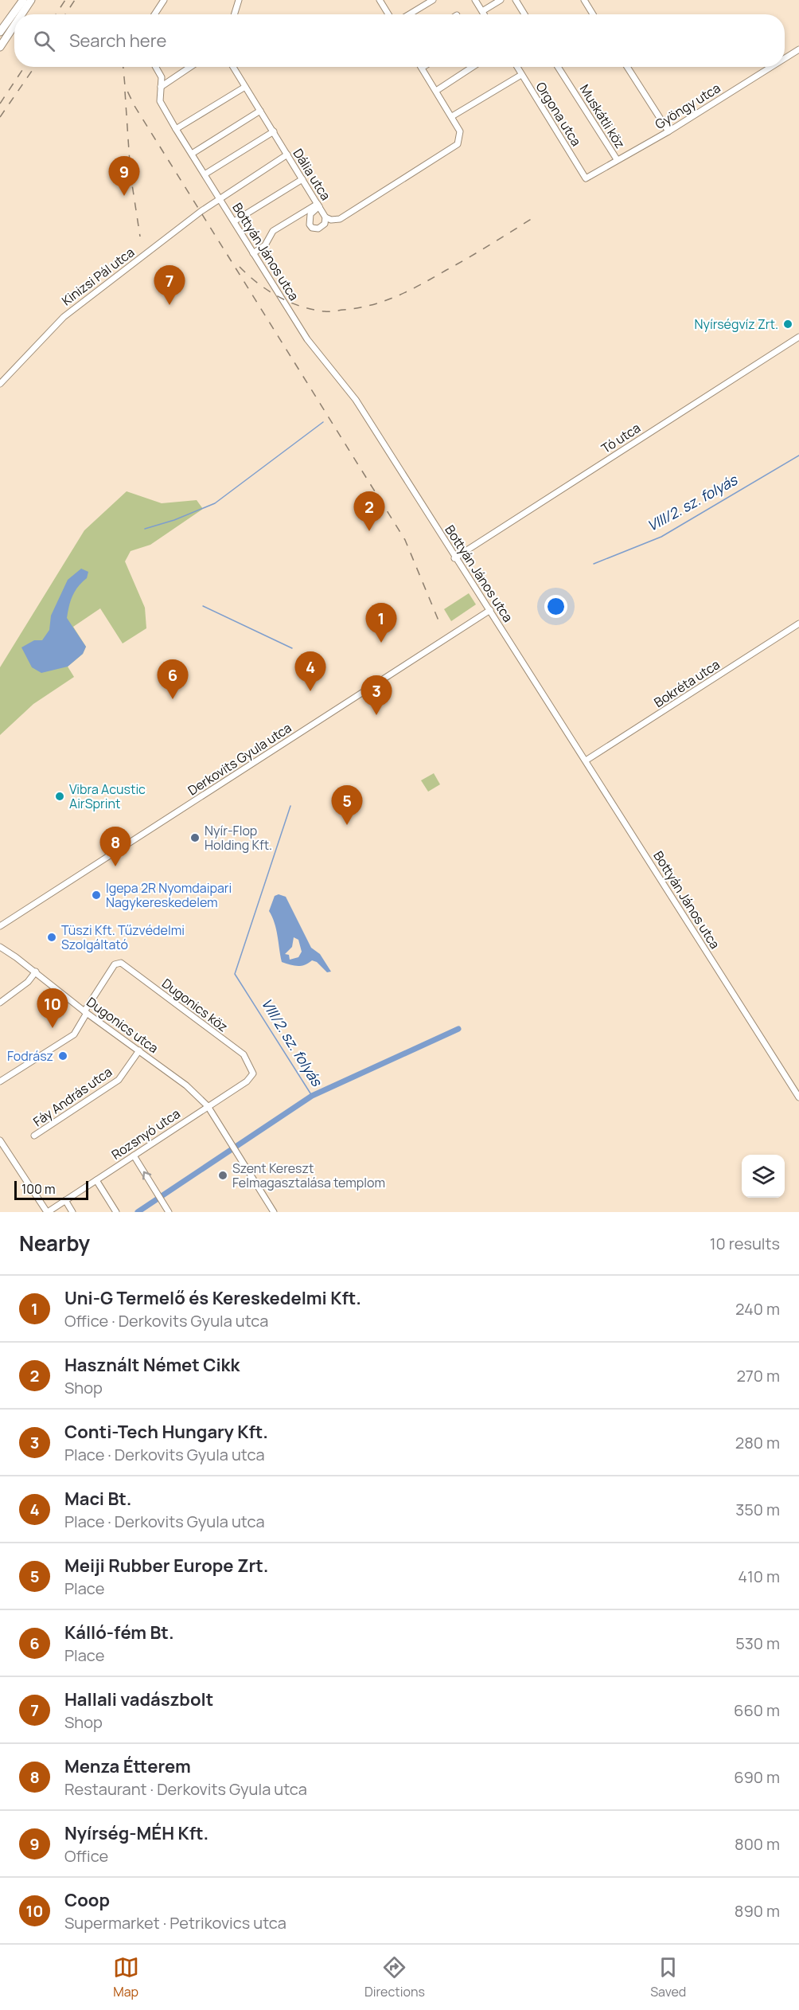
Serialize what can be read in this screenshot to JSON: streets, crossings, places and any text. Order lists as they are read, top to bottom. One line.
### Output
{"streets":{"street":["Gyöngy utca","Orgona utca","Muskátli köz","Dália utca","Bottyán János utca","Kinizsi Pál utca","Tó utca","Bokréta utca","Derkovits Gyula utca","Dugonics köz","Dugonics utca","Fáy András utca","Rozsnyó utca"]},"crossings":[["Gyöngy utca","Orgona utca"],["Gyöngy utca","Muskátli köz"],["Dália utca","Kinizsi Pál utca"],["Bottyán János utca","Kinizsi Pál utca"],["Bottyán János utca","Tó utca"],["Bottyán János utca","Bokréta utca"],["Bottyán János utca","Derkovits Gyula utca"],["Dugonics köz","Dugonics utca"],["Dugonics köz","Rozsnyó utca"],["Dugonics utca","Fáy András utca"],["Dugonics utca","Rozsnyó utca"]],"water":["VIII/2. sz. folyás"],"places":["Nyírségvíz Zrt.","Vibra Acustic AirSprint","Nyír-Flop Holding Kft.","Igepa 2R Nyomdaipari Nagykereskedelem","Tüszi Kft. Tűzvédelmi Szolgáltató","Fodrász","Szent Kereszt Felmagasztalása templom"],"scale_bar":"100 m","page":{"search":"Search here","pins":["9","7","2","1","4","6","3","5","8","10"],"scale":"100 m","heading":["Nearby","10 results"],"list":[{"mark":"1","name":"Uni-G Termelő és Kereskedelmi Kft.","note":"Office · Derkovits Gyula utca","value":"240 m"},{"mark":"2","name":"Használt Német Cikk","note":"Shop","value":"270 m"},{"mark":"3","name":"Conti-Tech Hungary Kft.","note":"Place · Derkovits Gyula utca","value":"280 m"},{"mark":"4","name":"Maci Bt.","note":"Place · Derkovits Gyula utca","value":"350 m"},{"mark":"5","name":"Meiji Rubber Europe Zrt.","note":"Place","value":"410 m"},{"mark":"6","name":"Kálló-fém Bt.","note":"Place","value":"530 m"},{"mark":"7","name":"Hallali vadászbolt","note":"Shop","value":"660 m"},{"mark":"8","name":"Menza Étterem","note":"Restaurant · Derkovits Gyula utca","value":"690 m"},{"mark":"9","name":"Nyírség-MÉH Kft.","note":"Office","value":"800 m"},{"mark":"10","name":"Coop","note":"Supermarket · Petrikovics utca","value":"890 m"}],"nav":["Map","Directions","Saved"]}}
